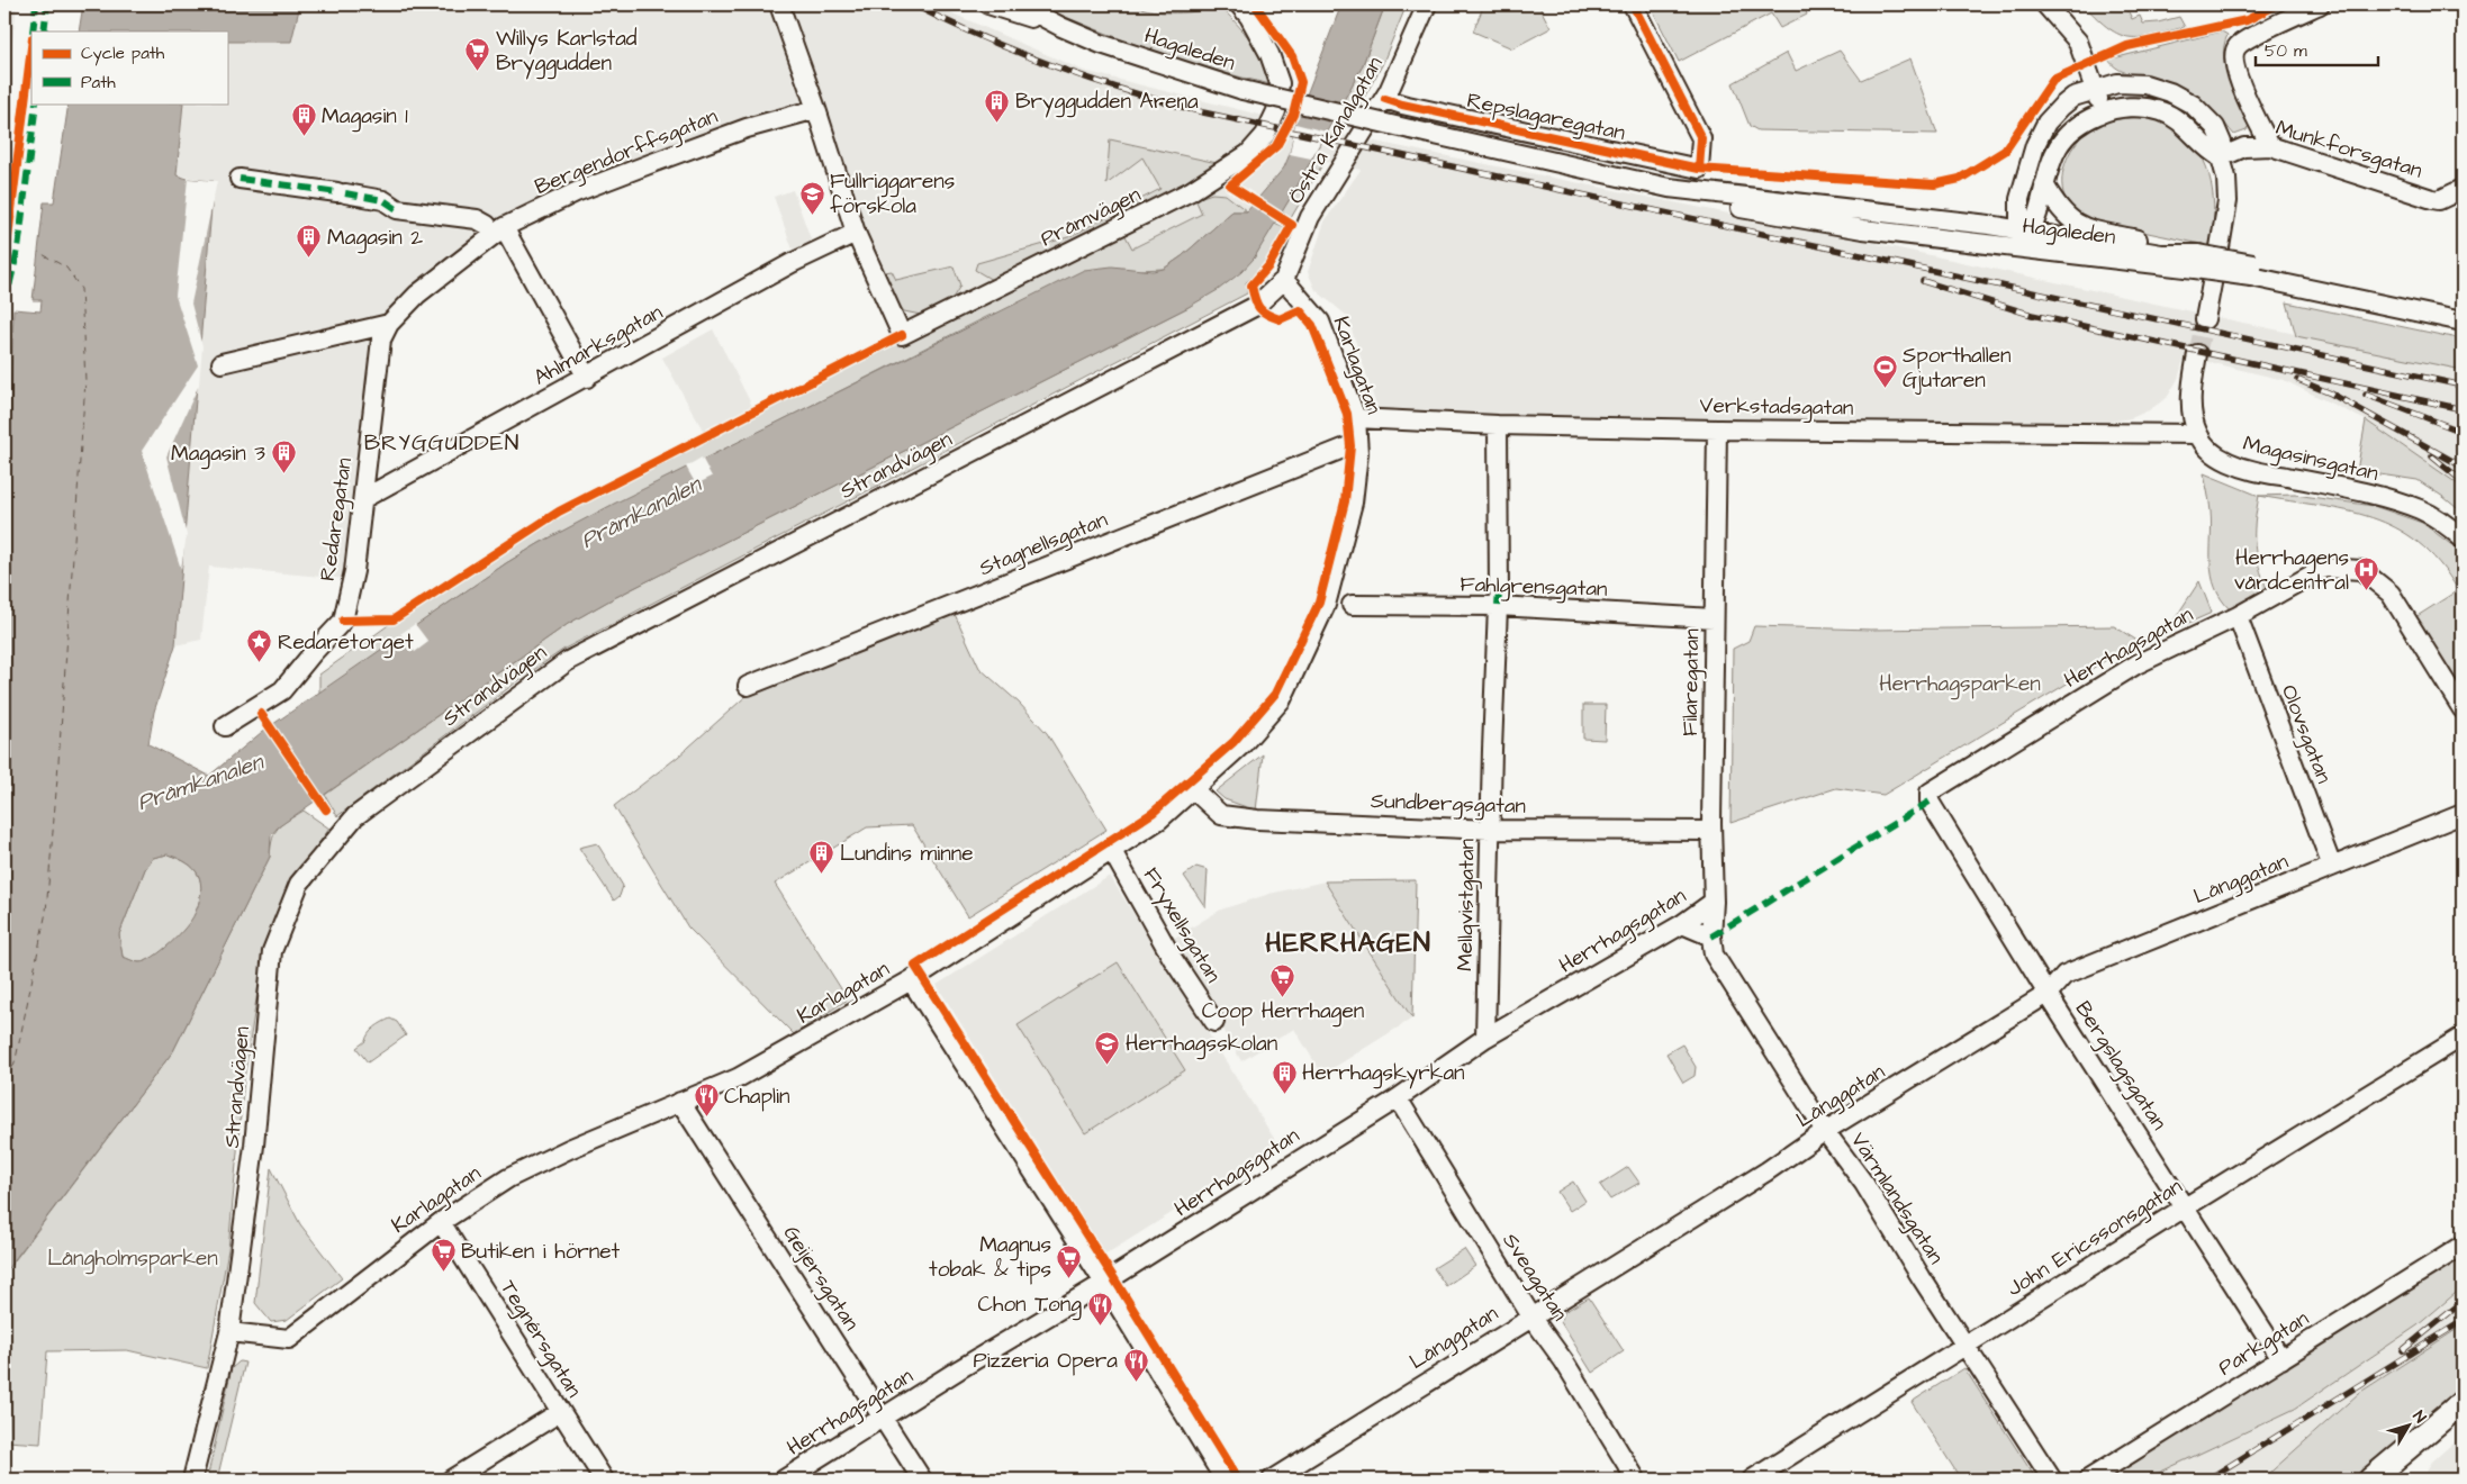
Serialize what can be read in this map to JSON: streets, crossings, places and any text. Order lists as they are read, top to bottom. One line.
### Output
{"streets":{"street":["Hagaleden","Repslagaregatan","Östra Kanalgatan","Munkforsgatan","Bergendorffsgatan","Pråmvägen","Ahlmarksgatan","Karlagatan","Verkstadsgatan","Magasinsgatan","Strandvägen","Redaregatan","Stagnellsgatan","Fahlgrensgatan","Herrhagsgatan","Filaregatan","Olovsgatan","Sundbergsgatan","Långgatan","Mellqvistgatan","Fryxellsgatan","Bergslagsgatan","Värmlandsgatan","John Ericssonsgatan","Sveagatan","Geijersgatan","Tegnérsgatan","Parkgatan"]},"crossings":[["Repslagaregatan","Östra Kanalgatan"],["Östra Kanalgatan","Karlagatan"],["Östra Kanalgatan","Strandvägen"],["Bergendorffsgatan","Redaregatan"],["Pråmvägen","Ahlmarksgatan"],["Ahlmarksgatan","Redaregatan"],["Karlagatan","Verkstadsgatan"],["Karlagatan","Strandvägen"],["Karlagatan","Stagnellsgatan"],["Karlagatan","Sundbergsgatan"],["Karlagatan","Fryxellsgatan"],["Karlagatan","Geijersgatan"],["Karlagatan","Tegnérsgatan"],["Verkstadsgatan","Magasinsgatan"],["Verkstadsgatan","Filaregatan"],["Verkstadsgatan","Mellqvistgatan"],["Fahlgrensgatan","Filaregatan"],["Fahlgrensgatan","Mellqvistgatan"],["Herrhagsgatan","Filaregatan"],["Herrhagsgatan","Olovsgatan"],["Herrhagsgatan","Mellqvistgatan"],["Herrhagsgatan","Bergslagsgatan"],["Herrhagsgatan","Sveagatan"],["Herrhagsgatan","Geijersgatan"],["Filaregatan","Sundbergsgatan"],["Filaregatan","Värmlandsgatan"],["Olovsgatan","Långgatan"],["Sundbergsgatan","Mellqvistgatan"],["Långgatan","Bergslagsgatan"],["Långgatan","Värmlandsgatan"],["Långgatan","Sveagatan"],["Bergslagsgatan","John Ericssonsgatan"],["Bergslagsgatan","Parkgatan"],["Värmlandsgatan","John Ericssonsgatan"]],"districts":["BRYGGUDDEN","HERRHAGEN"],"water":["Pråmkanalen"],"parks":["Herrhagsparken","Långholmsparken"],"places":{"supermarket":["Willys Karlstad Bryggudden","Coop Herrhagen","Butiken i hörnet","Magnus tobak & tips"],"building":["Bryggudden Arena","Magasin 1","Magasin 2","Magasin 3","Lundins minne","Herrhagskyrkan"],"school or university":["Fullriggarens förskola","Herrhagsskolan"],"sports":["Sporthallen Gjutaren"],"hospital":["Herrhagens vårdcentral"],"place":["Redaretorget"],"restaurant":["Chaplin","Chon Tong","Pizzeria Opera"]},"legend":["Cycle path","Path"],"scale_bar":"50 m","north":"top right"}
